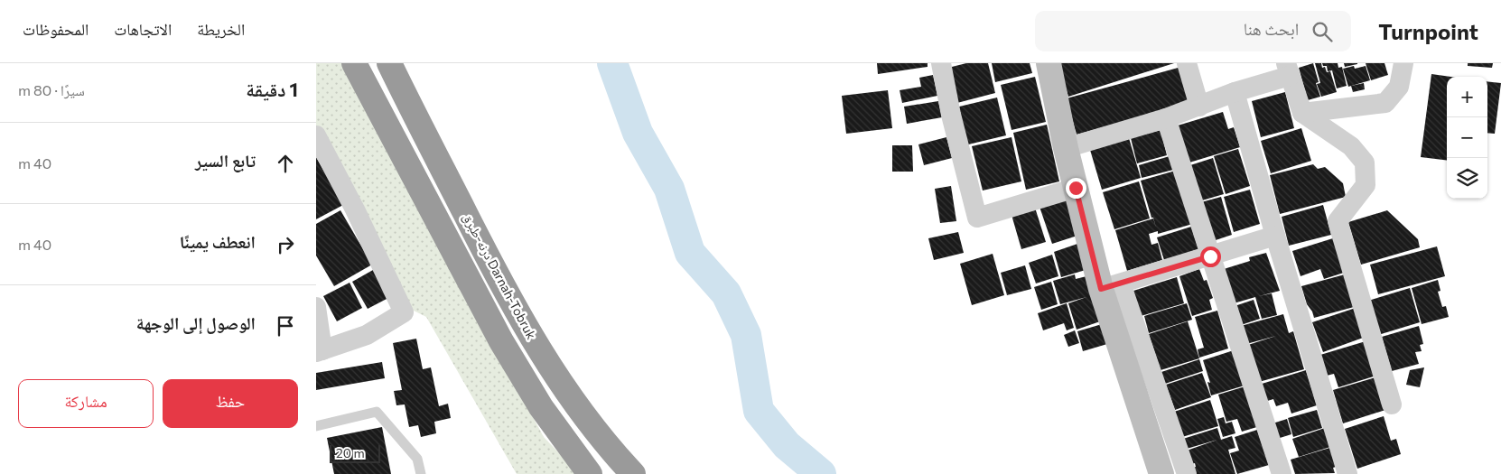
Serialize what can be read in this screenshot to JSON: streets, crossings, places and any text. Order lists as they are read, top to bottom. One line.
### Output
{"streets":{"highway":["درنه-طبرق Darnah-Tobruk"]},"scale_bar":"20 m","page":{"header":"Turnpoint","search":"ابحث هنا","nav":["الخريطة","الاتجاهات","المحفوظات"],"heading":["1 دقيقة","سيرًا · 80 m"],"map_buttons":["+","−"],"list":[["تابع السير","40 m"],["انعطف يمينًا","40 m"],"الوصول إلى الوجهة"],"buttons":["حفظ","مشاركة"],"scale":"20 m"}}
